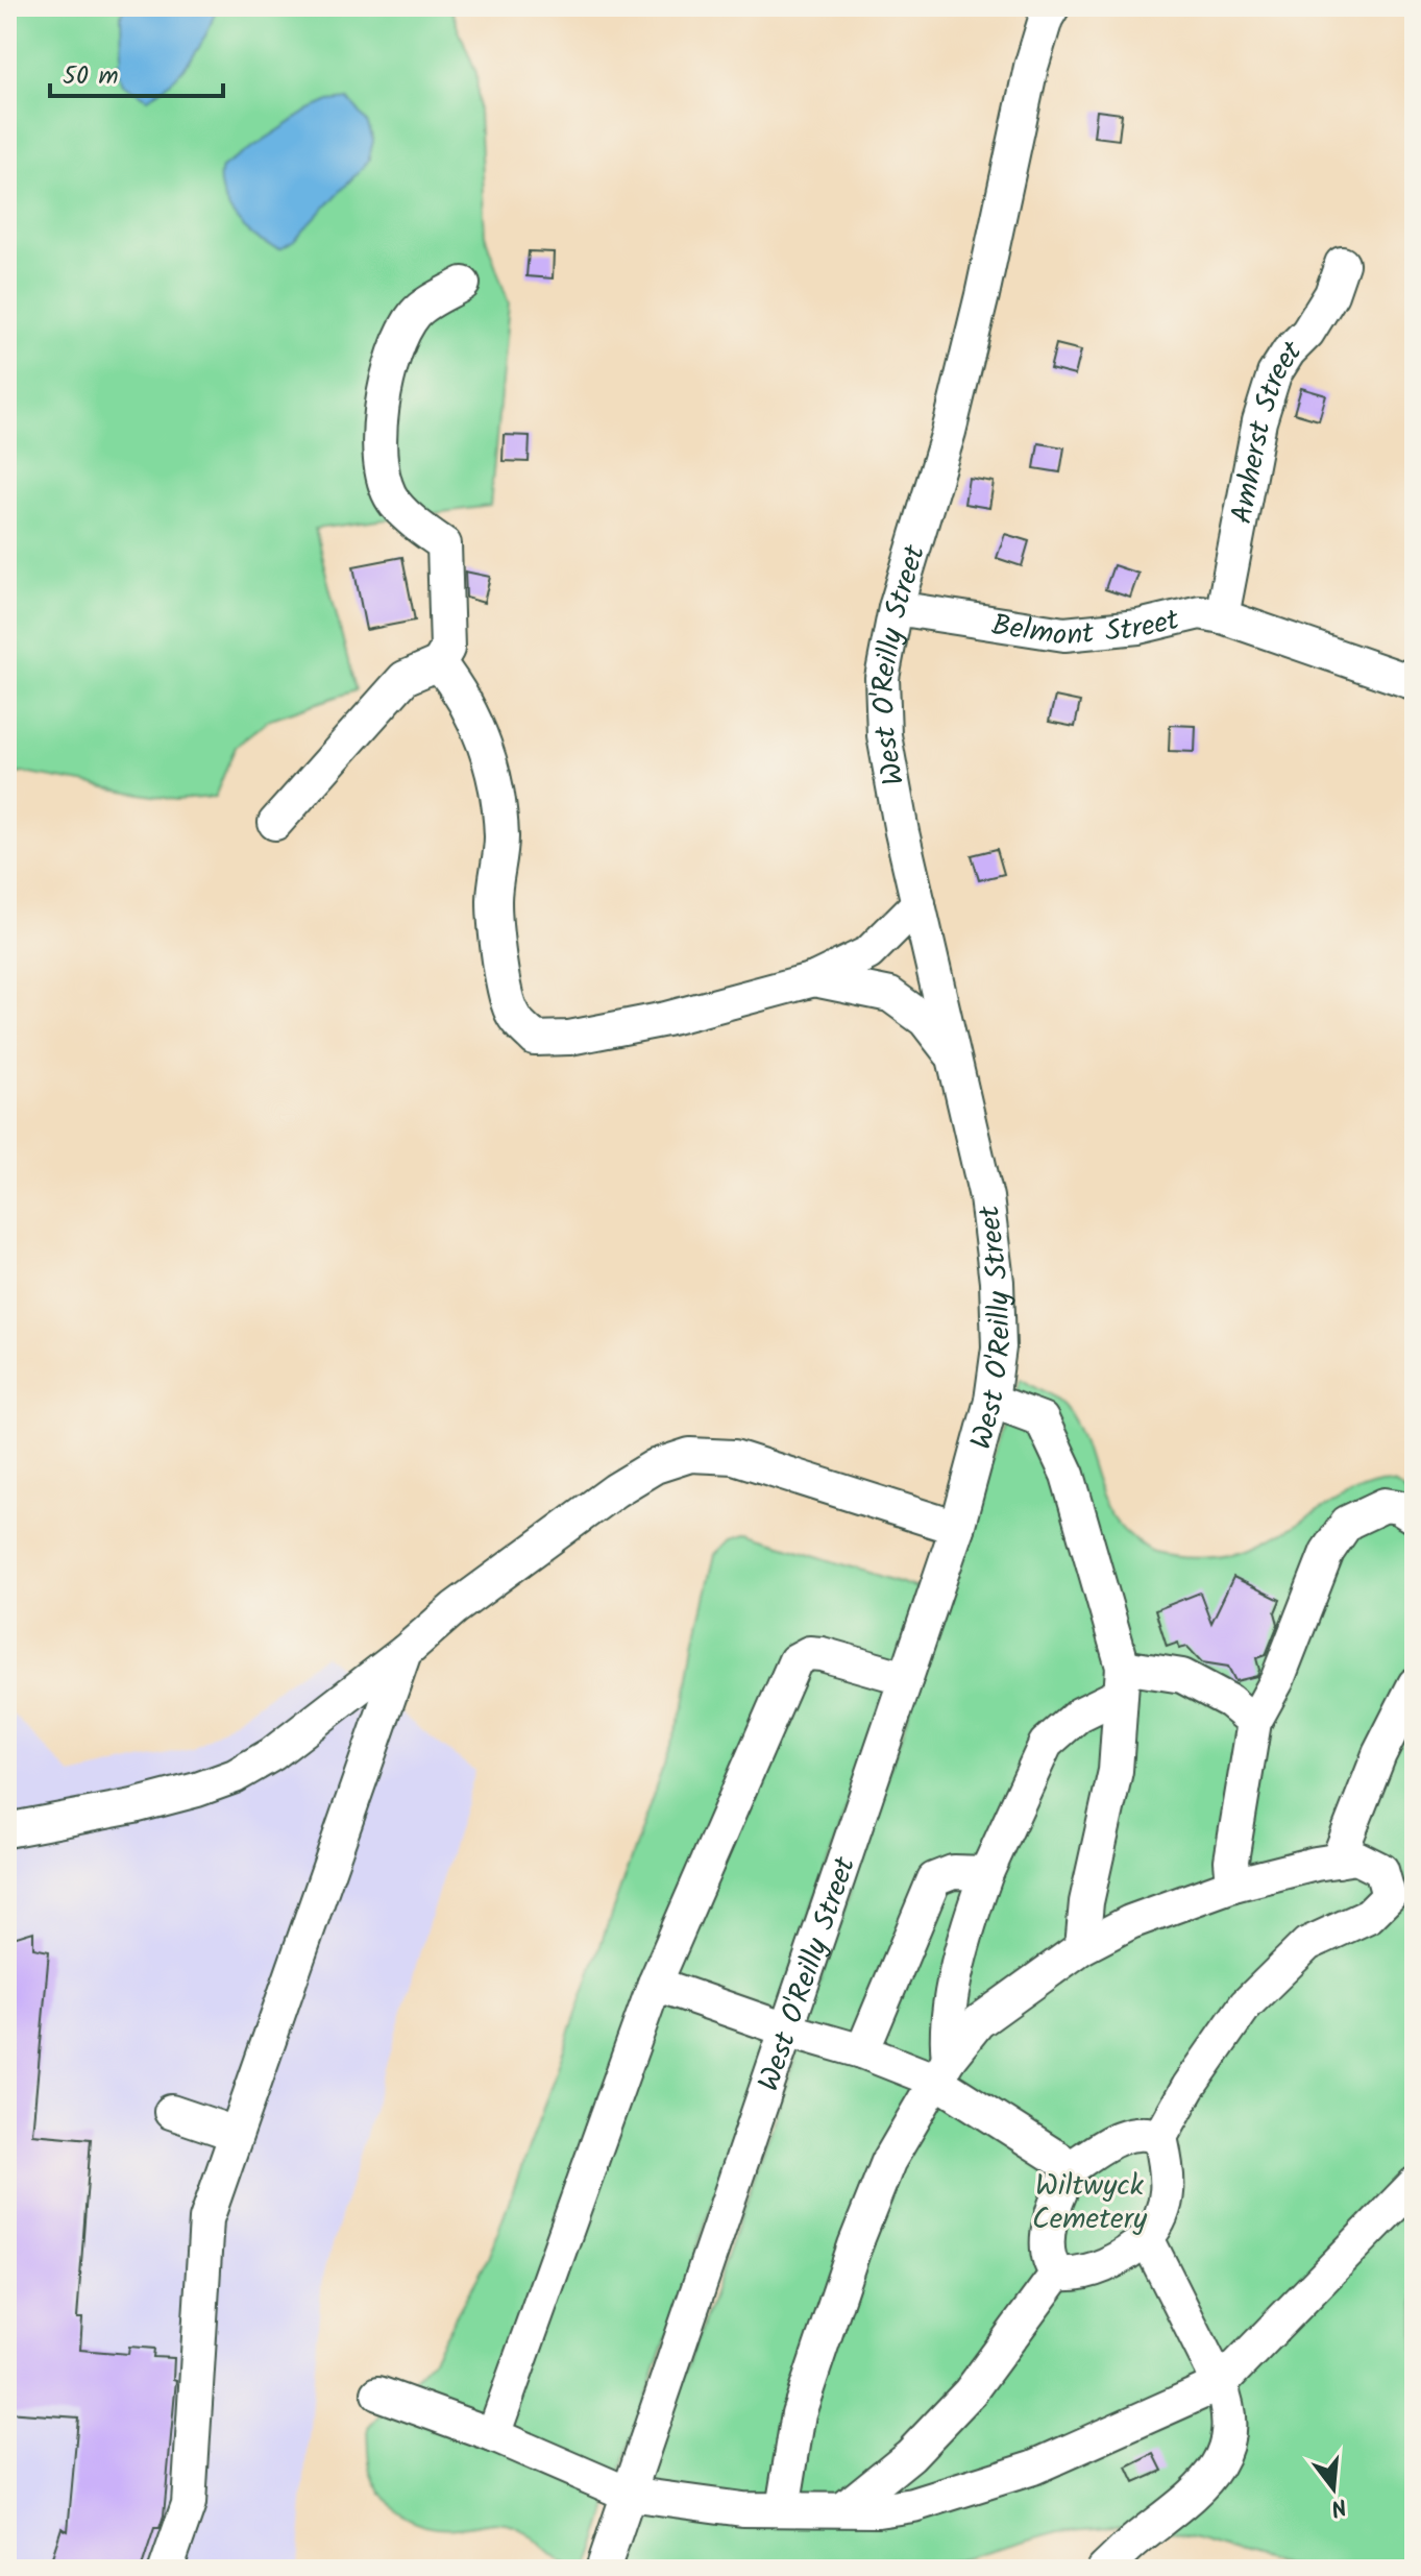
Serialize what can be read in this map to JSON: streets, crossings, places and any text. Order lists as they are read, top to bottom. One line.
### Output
{"streets":{"street":["Amherst Street","Belmont Street","West O'Reilly Street"]},"crossings":[["Amherst Street","Belmont Street"],["Belmont Street","West O'Reilly Street"]],"parks":["Wiltwyck Cemetery"],"scale_bar":"50 m","north":"bottom"}
